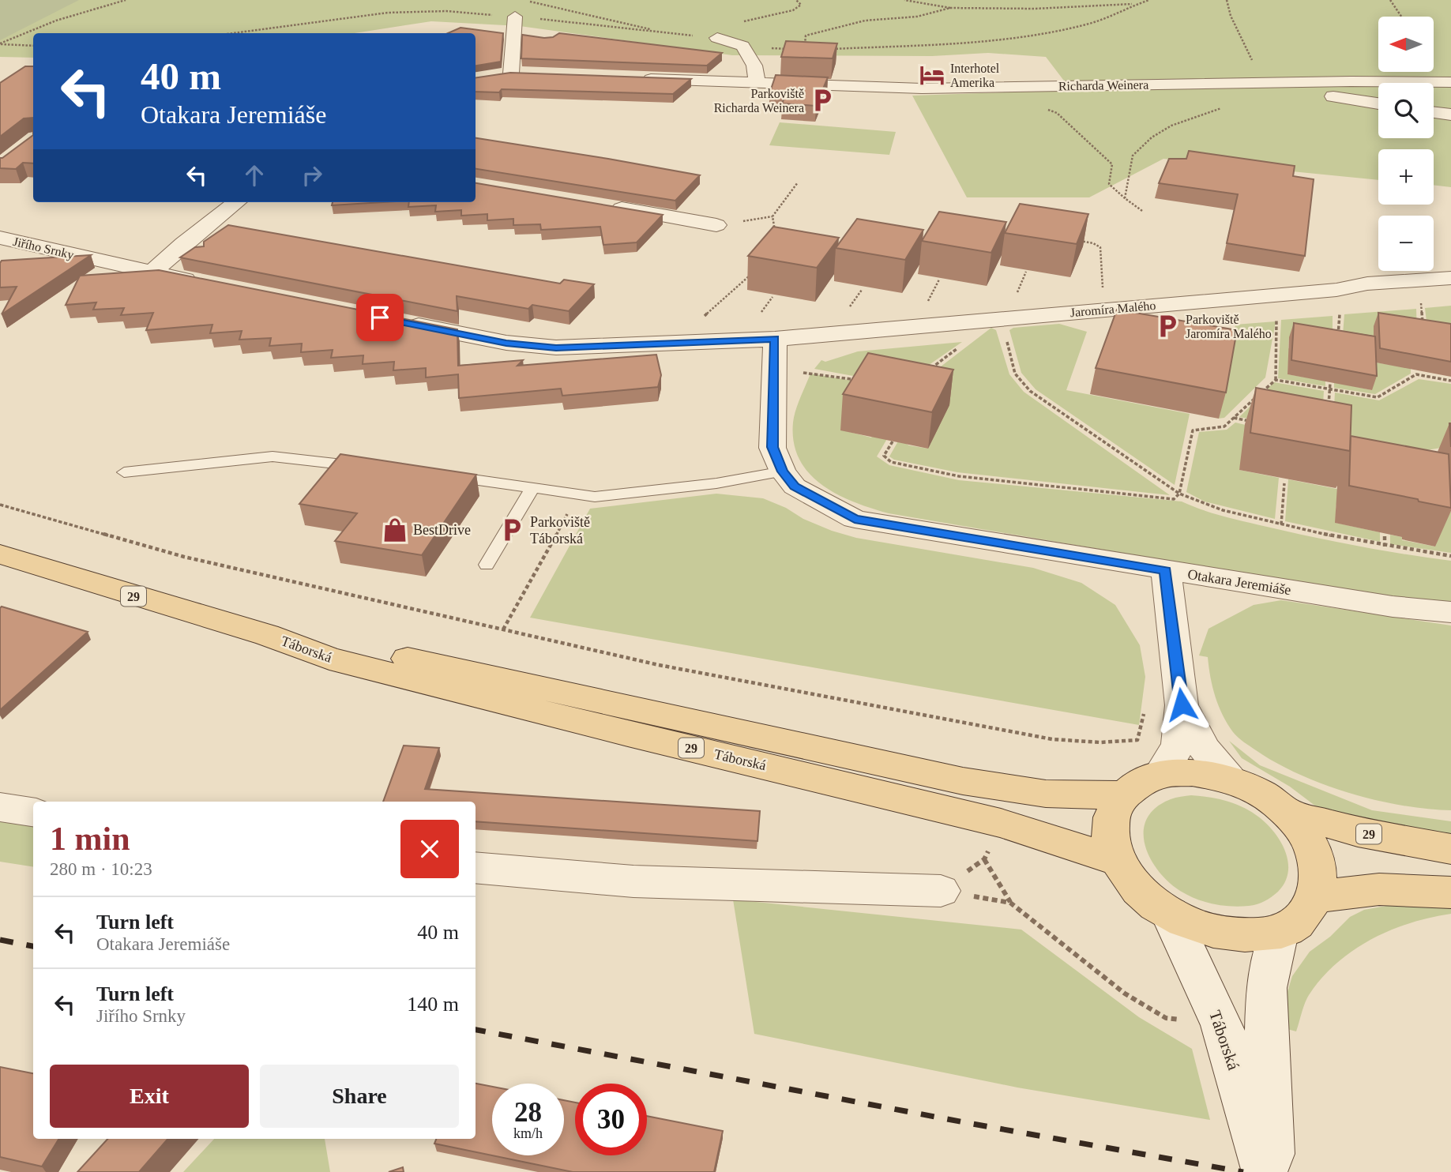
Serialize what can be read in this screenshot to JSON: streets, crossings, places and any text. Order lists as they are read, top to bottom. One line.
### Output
{"streets":{"main road":["29","Táborská"],"street":["Richarda Weinera","Jiřího Srnky","Jaromíra Malého","Otakara Jeremiáše"]},"crossings":[["Jaromíra Malého","Otakara Jeremiáše"],["29","Táborská"]],"places":{"hotel":["Interhotel Amerika"],"parking":["Parkoviště Richarda Weinera","Parkoviště Jaromíra Malého","Parkoviště Táborská"],"shop":["BestDrive"]},"north":"left","page":{"map_buttons":["+","−"],"turn":["40 m","Otakara Jeremiáše"],"heading":["1 min","280 m · 10:23"],"list":[{"name":"Turn left","note":"Otakara Jeremiáše","value":"40 m"},{"name":"Turn left","note":"Jiřího Srnky","value":"140 m"}],"buttons":["Exit","Share"],"speed":"28 km/h","limit":"30"}}
